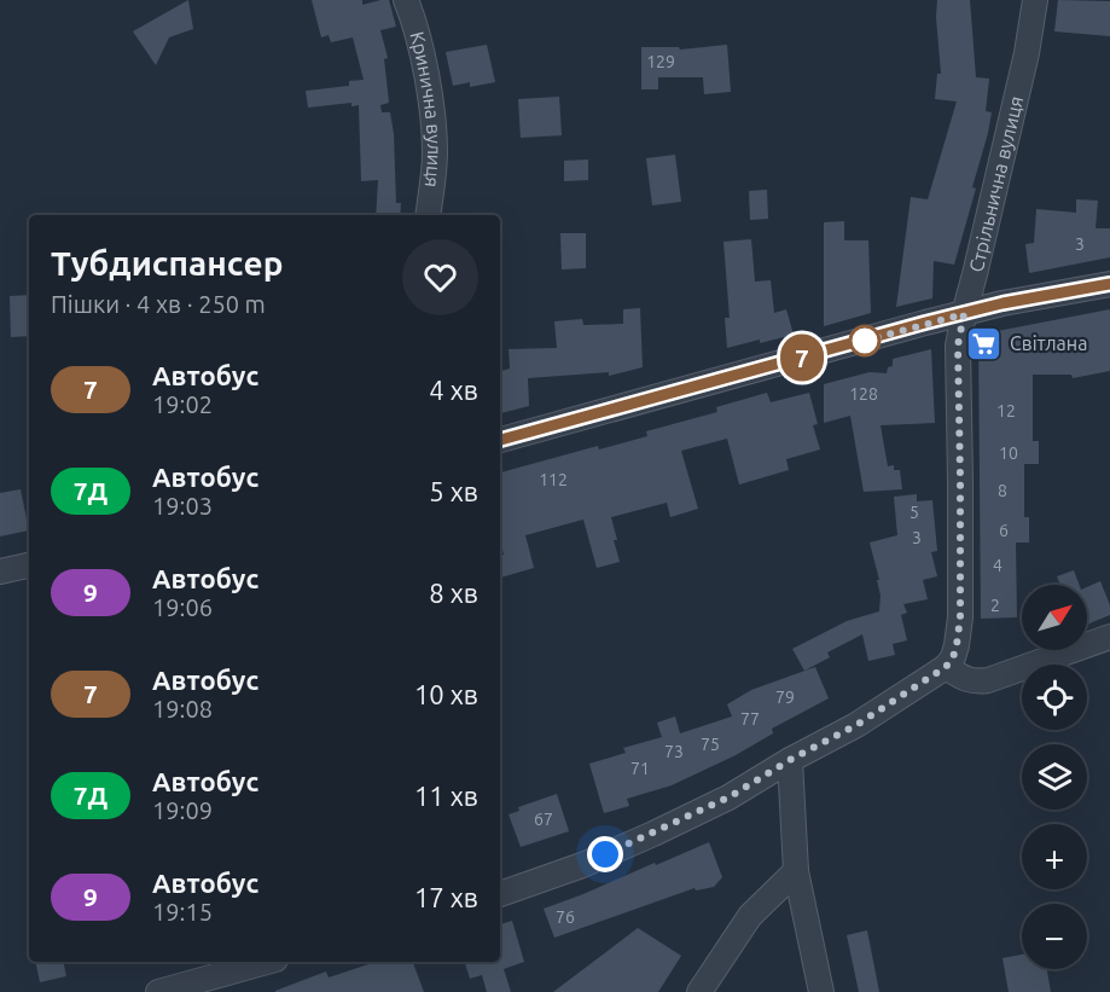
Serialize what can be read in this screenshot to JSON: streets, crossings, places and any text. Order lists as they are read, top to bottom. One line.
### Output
{"streets":{"street":["Кринична вулиця","Стрільнична вулиця"]},"places":{"supermarket":["Світлана"]},"lines":["bus line 7"],"house_numbers":["129","3","128","12","10","112","8","5","6","3","4","2","79","77","75","73","71","67","76"],"north":"top right","page":{"on_map":"7","heading":["Тубдиспансер","Пішки · 4 хв · 250 m"],"list":[{"mark":"7","name":"Автобус","note":"19:02","value":"4 хв"},{"mark":"7Д","name":"Автобус","note":"19:03","value":"5 хв"},{"mark":"9","name":"Автобус","note":"19:06","value":"8 хв"},{"mark":"7","name":"Автобус","note":"19:08","value":"10 хв"},{"mark":"7Д","name":"Автобус","note":"19:09","value":"11 хв"},{"mark":"9","name":"Автобус","note":"19:15","value":"17 хв"}],"map_buttons":["+","−"]}}
